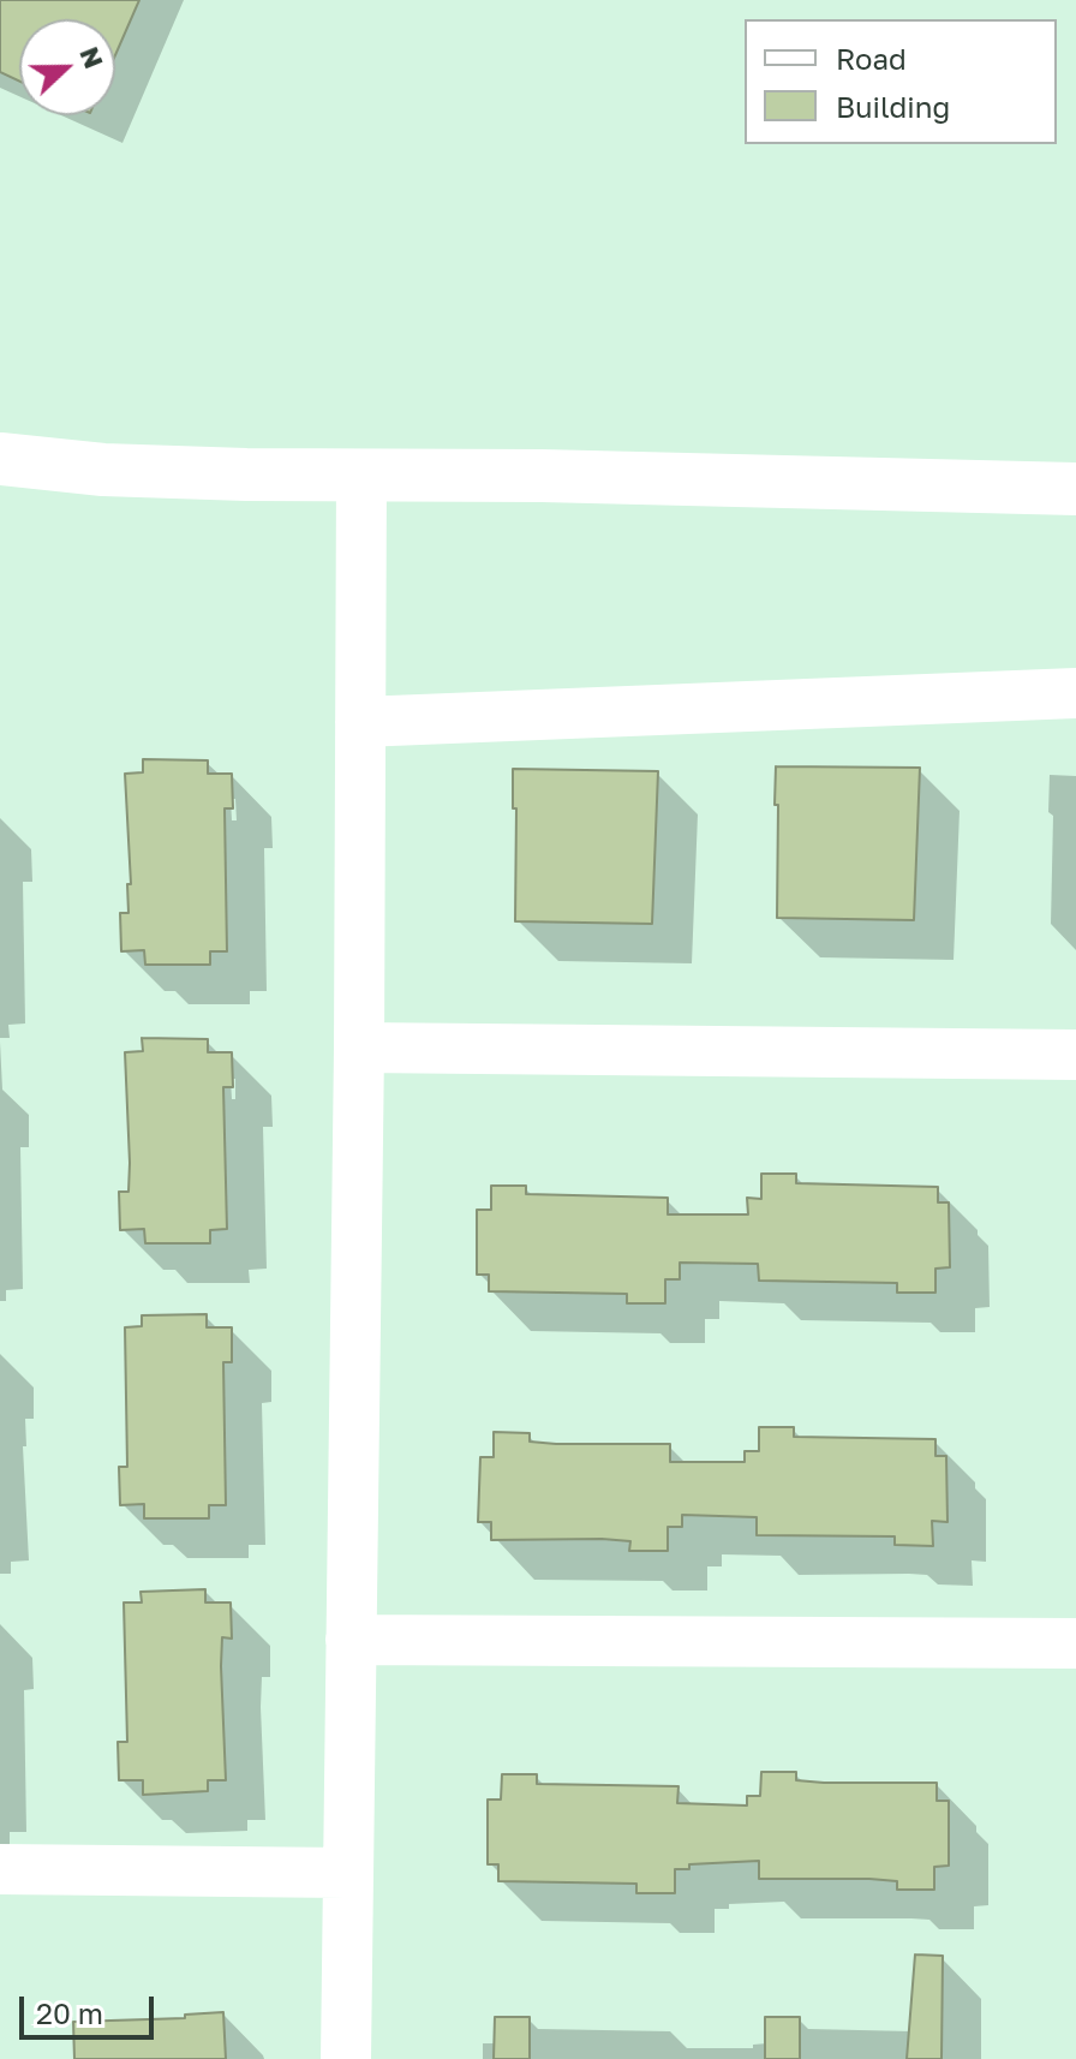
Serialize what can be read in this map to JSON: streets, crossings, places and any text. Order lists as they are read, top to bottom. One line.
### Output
{"legend":["Road","Building"],"scale_bar":"20 m","north":"right"}
